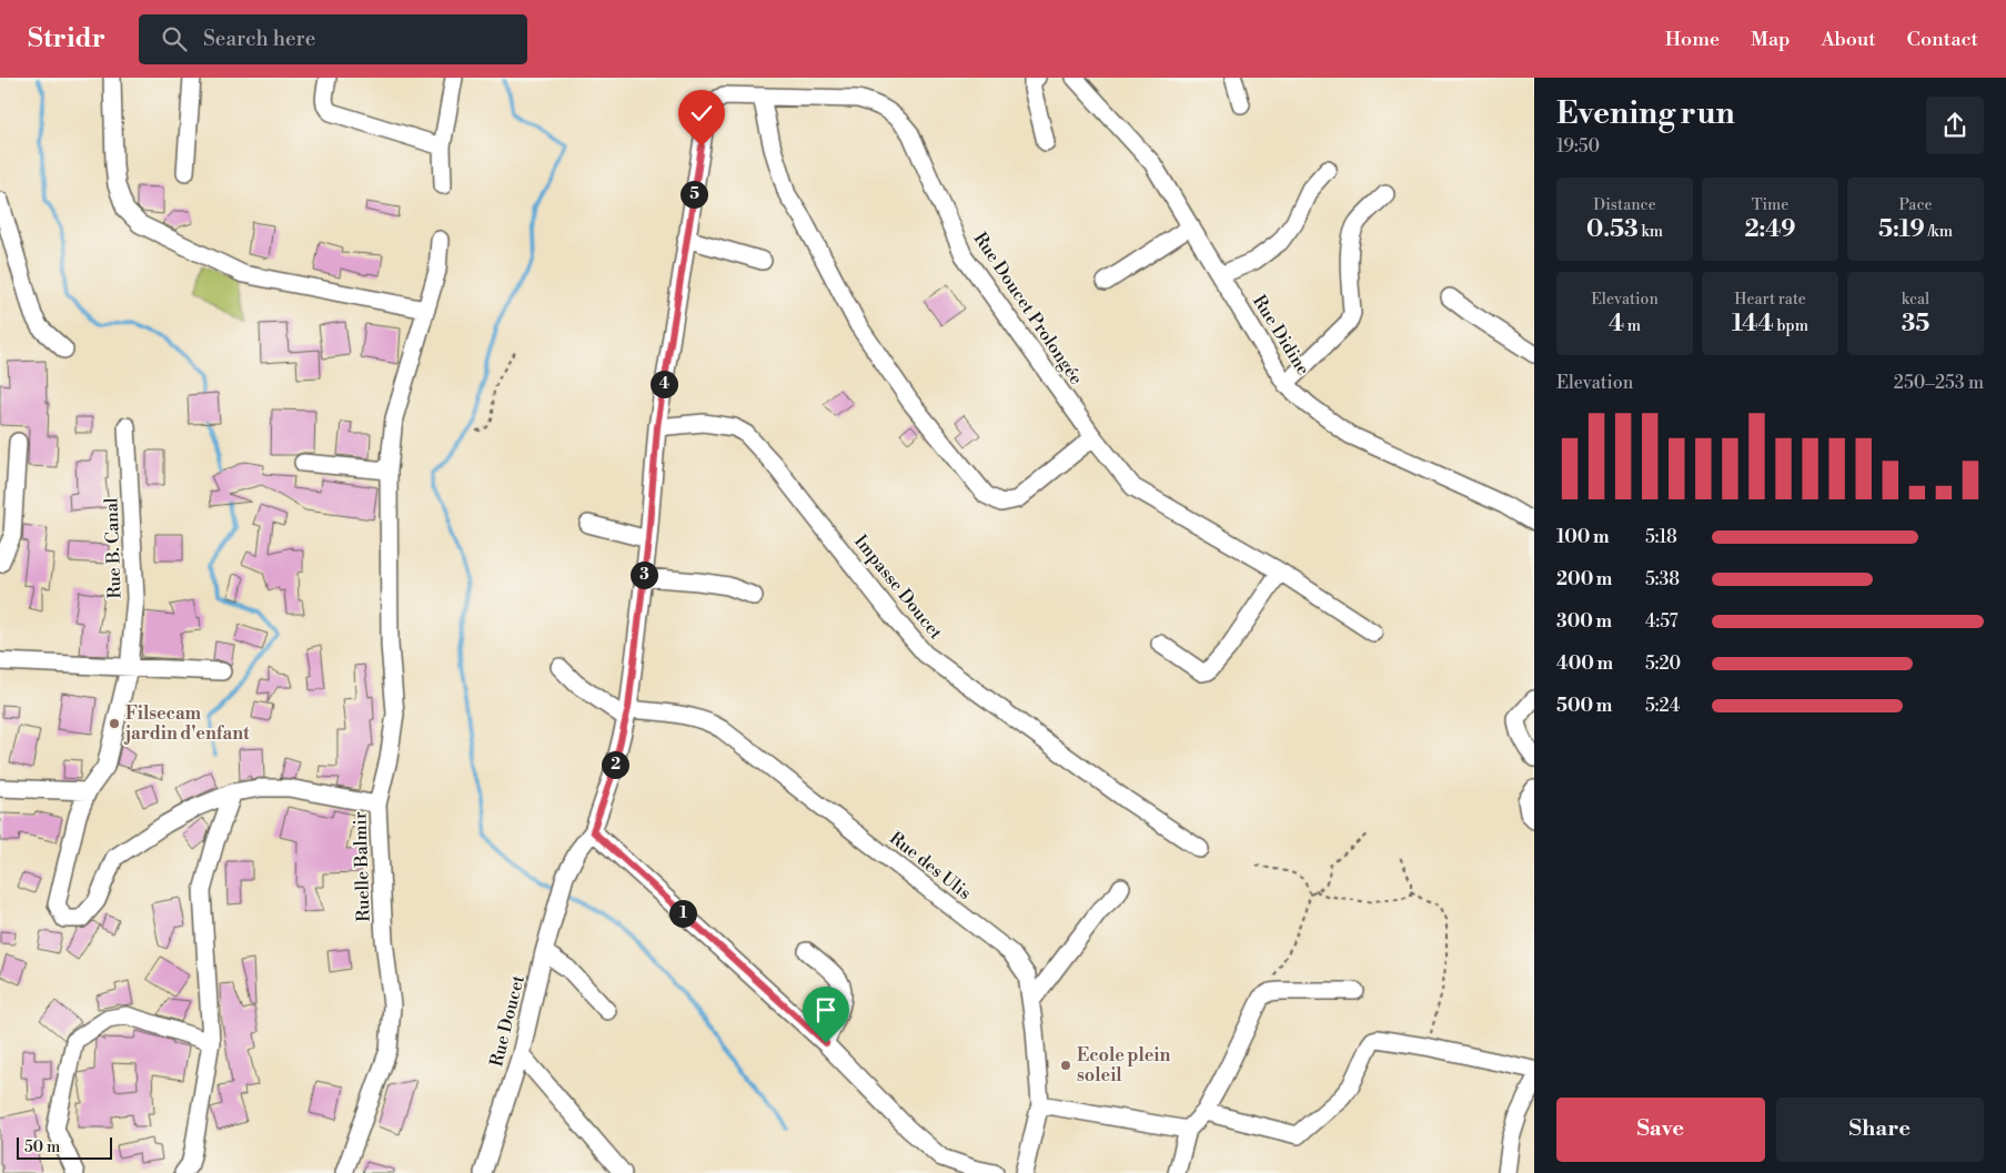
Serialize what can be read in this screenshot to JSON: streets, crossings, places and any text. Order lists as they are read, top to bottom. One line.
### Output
{"streets":{"street":["Rue Doucet Prolongée","Rue Didine","Rue B. Canal","Impasse Doucet","Rue des Ulis","Ruelle Balmir","Rue Doucet"]},"crossings":[["Rue Doucet Prolongée","Impasse Doucet"],["Rue Doucet Prolongée","Rue des Ulis"],["Rue Doucet Prolongée","Rue Doucet"]],"places":["Filsecam jardin d'enfant","Ecole plein soleil"],"scale_bar":"50 m","page":{"header":"Stridr","search":"Search here","nav":["Home","Map","About","Contact"],"heading":["Evening run","19:50"],"stats":[["Distance","0.53 km"],["Time","2:49"],["Pace","5:19 /km"],["Elevation","4 m"],["Heart rate","144 bpm"],["kcal","35"]],"pins":["5","4","3","2","1"],"chart":["Elevation","250–253 m"],"list":[{"name":"100 m","note":"5:18"},{"name":"200 m","note":"5:38"},{"name":"300 m","note":"4:57"},{"name":"400 m","note":"5:20"},{"name":"500 m","note":"5:24"}],"buttons":["Save","Share"],"scale":"50 m"}}
